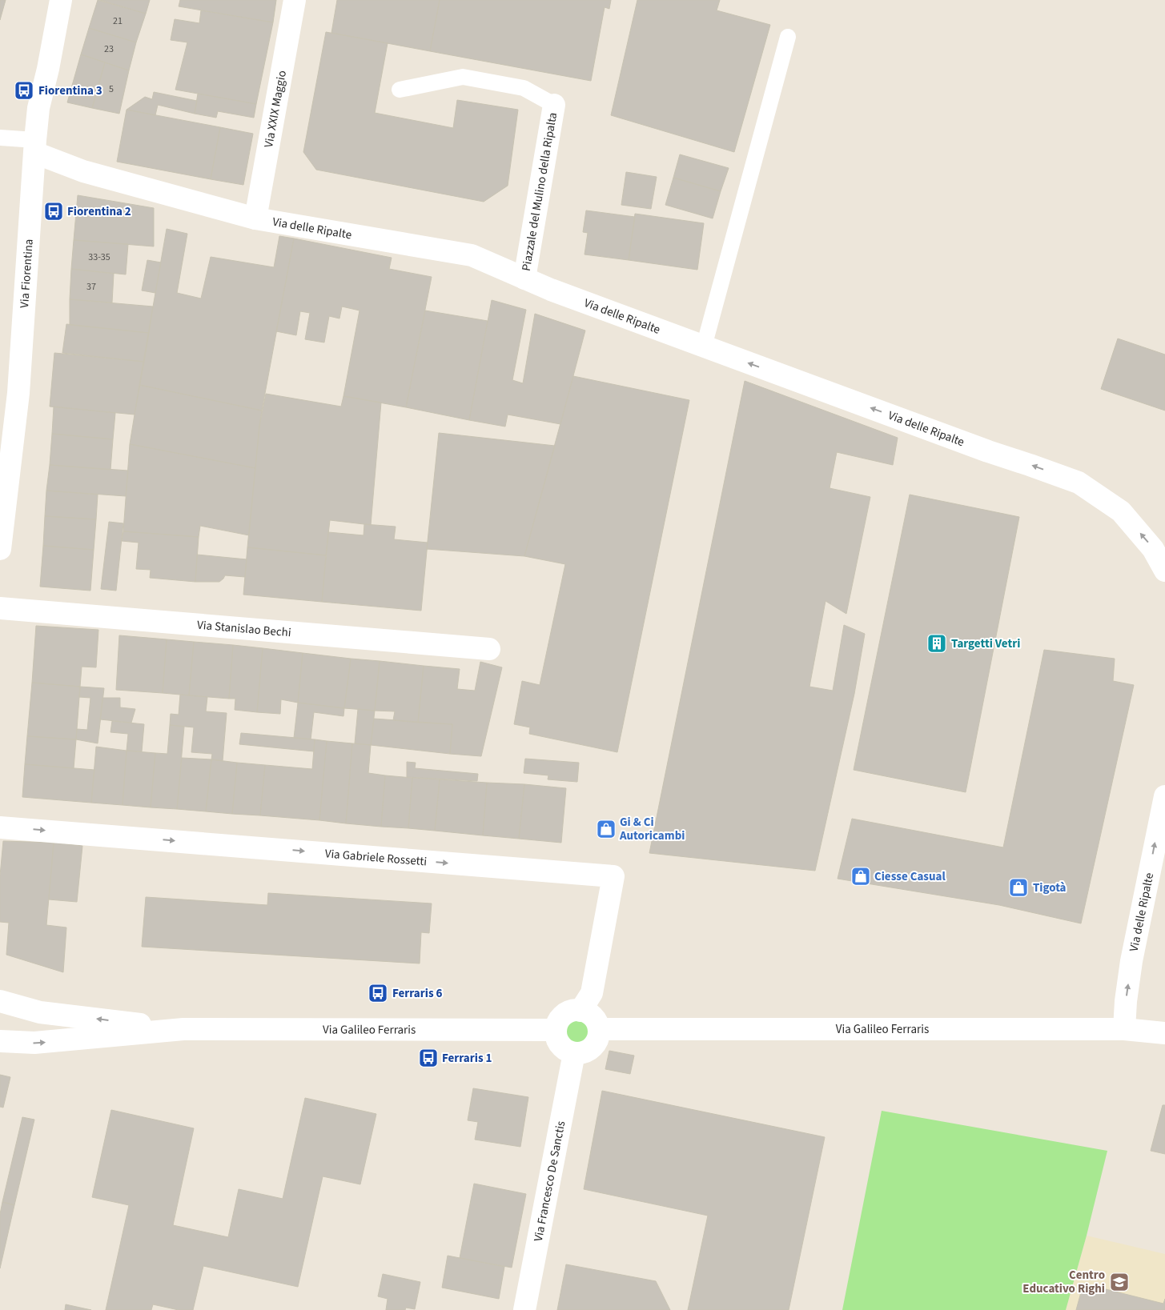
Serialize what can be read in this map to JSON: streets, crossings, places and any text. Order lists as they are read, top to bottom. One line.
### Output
{"streets":{"street":["Via XXIX Maggio","Piazzale del Mulino della Ripalta","Via delle Ripalte","Via Fiorentina","Via Stanislao Bechi","Via Gabriele Rossetti","Via Galileo Ferraris","Via Francesco De Sanctis"]},"crossings":[["Via XXIX Maggio","Via delle Ripalte"],["Piazzale del Mulino della Ripalta","Via delle Ripalte"],["Via delle Ripalte","Via Fiorentina"],["Via delle Ripalte","Via Galileo Ferraris"],["Via Gabriele Rossetti","Via Galileo Ferraris"],["Via Gabriele Rossetti","Via Francesco De Sanctis"],["Via Galileo Ferraris","Via Francesco De Sanctis"]],"one_way":["Via delle Ripalte","Via Gabriele Rossetti"],"places":{"bus stop":["Fiorentina 3","Fiorentina 2","Ferraris 6","Ferraris 1"],"building":["Targetti Vetri"],"shop":["Gi & Ci Autoricambi","Ciesse Casual","Tigotà"],"school or university":["Centro Educativo Righi"]},"house_numbers":["21","23","5","33-35","37"]}
